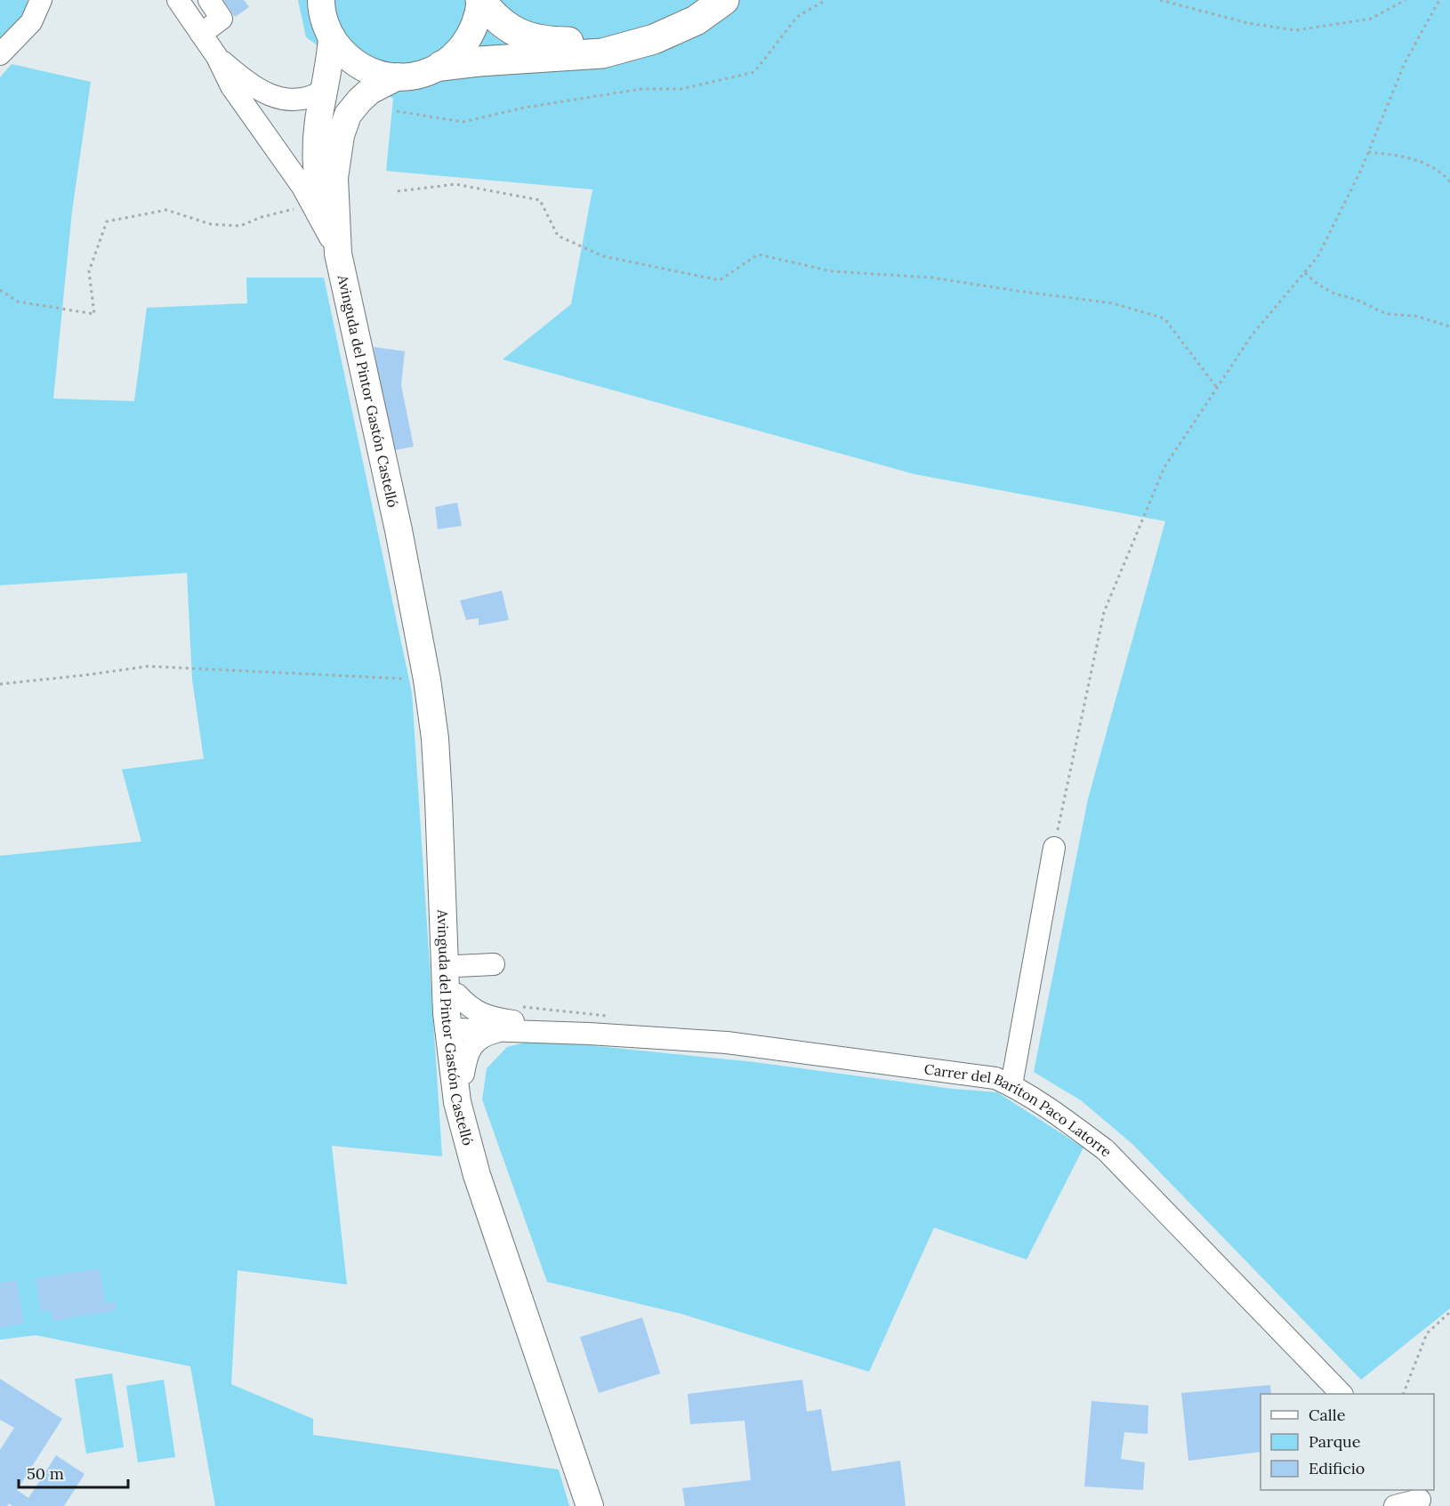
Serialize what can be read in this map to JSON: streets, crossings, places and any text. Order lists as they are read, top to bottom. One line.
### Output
{"streets":{"main road":["Avinguda del Pintor Gastón Castelló"],"street":["Carrer del Baríton Paco Latorre"]},"crossings":[["Avinguda del Pintor Gastón Castelló","Carrer del Baríton Paco Latorre"]],"legend":["Calle","Parque","Edificio"],"scale_bar":"50 m"}
